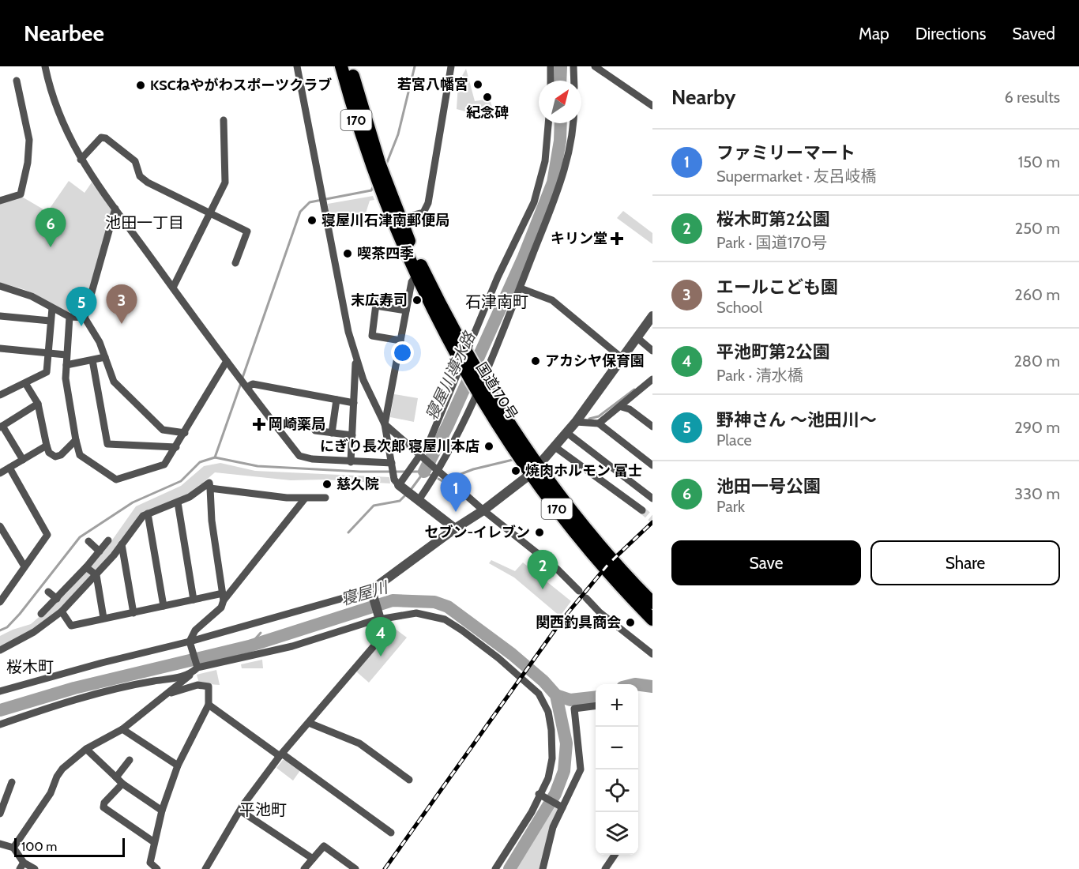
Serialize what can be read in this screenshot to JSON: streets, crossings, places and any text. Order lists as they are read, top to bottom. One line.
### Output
{"streets":{"highway":["170","国道170号"]},"districts":["池田一丁目","石津南町","桜木町","平池町"],"water":["寝屋川導水路","寝屋川"],"places":{"other":["若宮八幡宮","KSCねやがわスポーツクラブ","紀念碑","寝屋川石津南郵便局","喫茶四季","末広寿司","アカシヤ保育園","にぎり長次郎 寝屋川本店","焼肉ホルモン 富士","慈久院","セブン-イレブン","関西釣具商会"],"health":["キリン堂","岡崎薬局"]},"scale_bar":"100 m","north":"top right","page":{"header":"Nearbee","nav":["Map","Directions","Saved"],"heading":["Nearby","6 results"],"list":[{"mark":"1","name":"ファミリーマート","note":"Supermarket · 友呂岐橋","value":"150 m"},{"mark":"2","name":"桜木町第2公園","note":"Park · 国道170号","value":"250 m"},{"mark":"3","name":"エールこども園","note":"School","value":"260 m"},{"mark":"4","name":"平池町第2公園","note":"Park · 清水橋","value":"280 m"},{"mark":"5","name":"野神さん ～池田川～","note":"Place","value":"290 m"},{"mark":"6","name":"池田一号公園","note":"Park","value":"330 m"}],"pins":["6","3","5","1","2","4"],"buttons":["Save","Share"],"map_buttons":["+","−"],"scale":"100 m"}}
